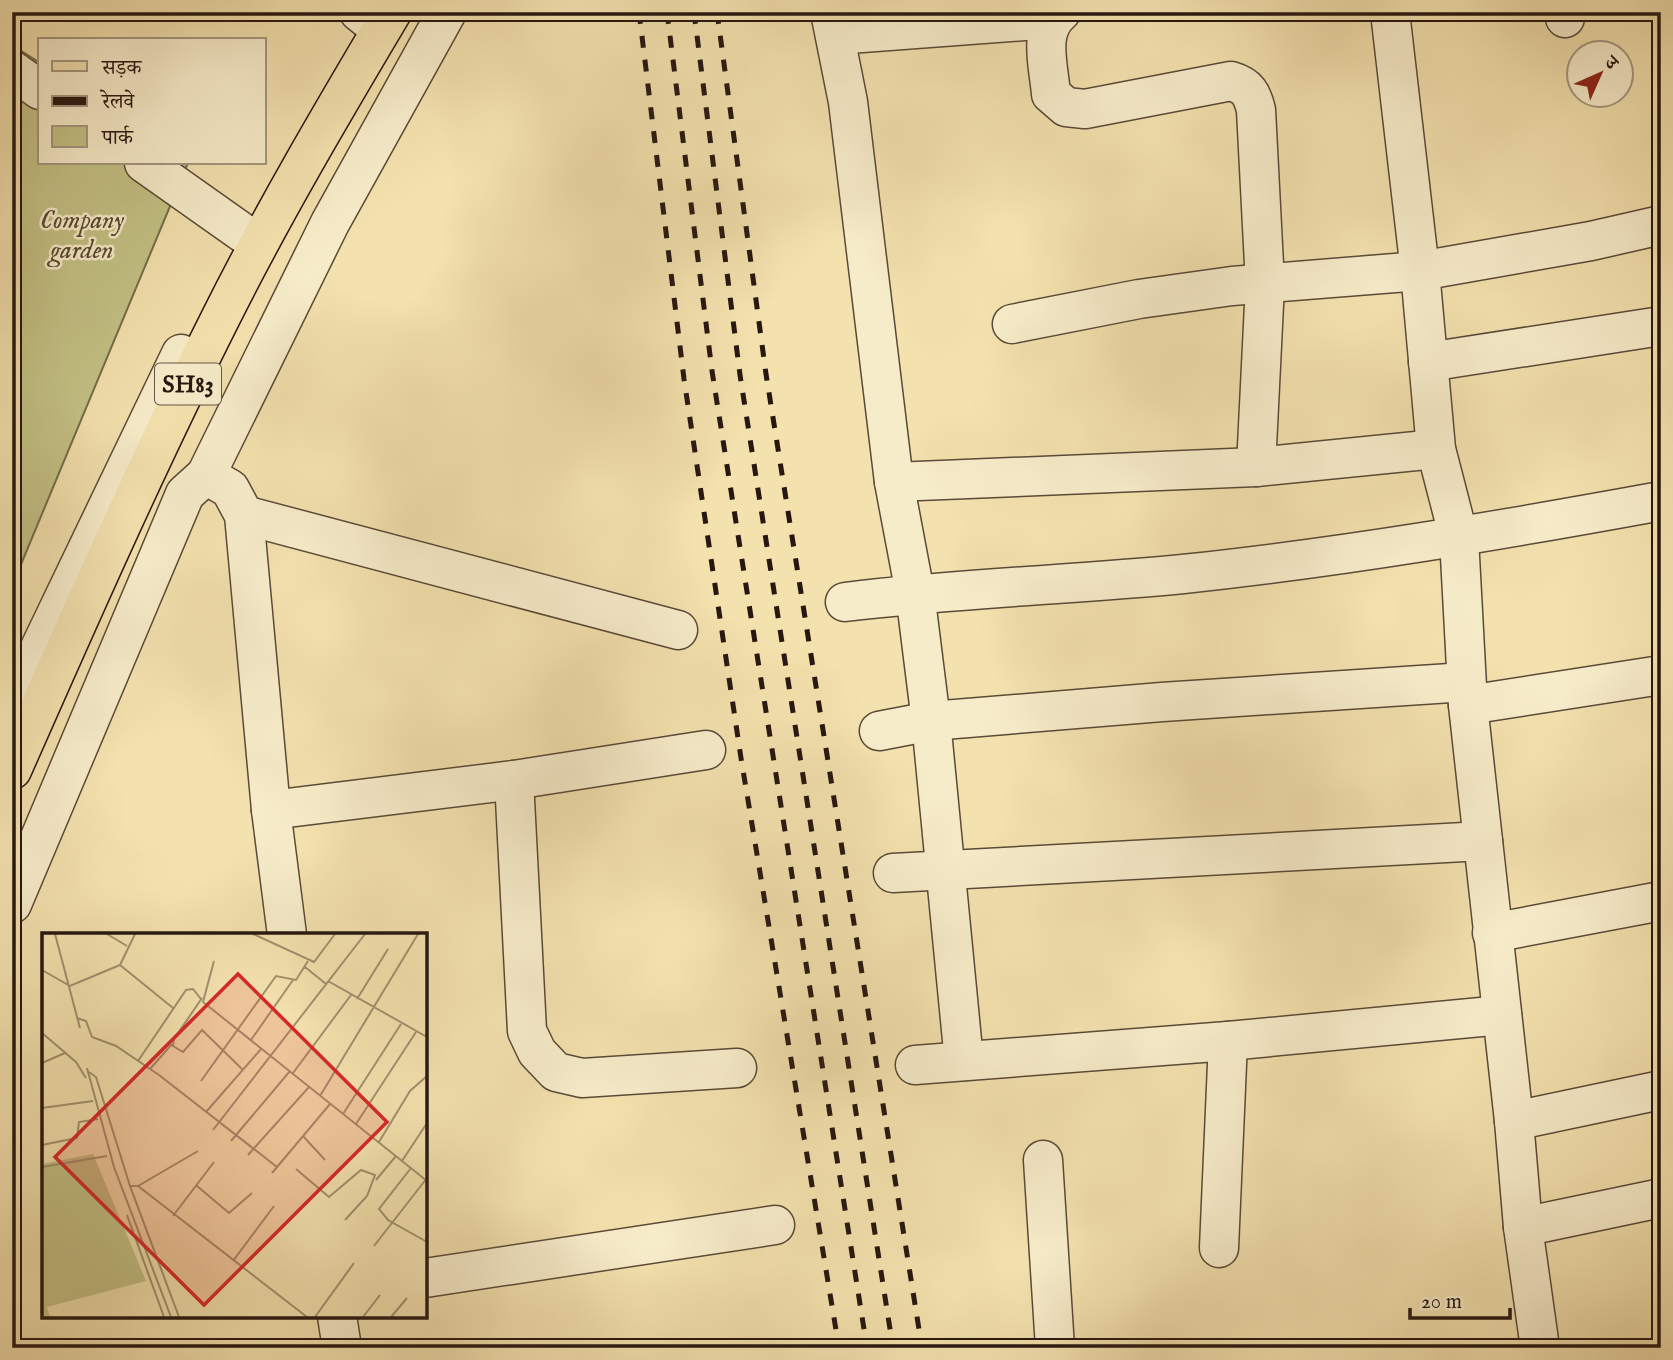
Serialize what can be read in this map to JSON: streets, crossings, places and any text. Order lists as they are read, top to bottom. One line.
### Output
{"streets":{"main road":["SH83"]},"parks":["Company garden"],"legend":["सड़क","रेलवे","पार्क"],"scale_bar":"20 m","north":"top right"}
